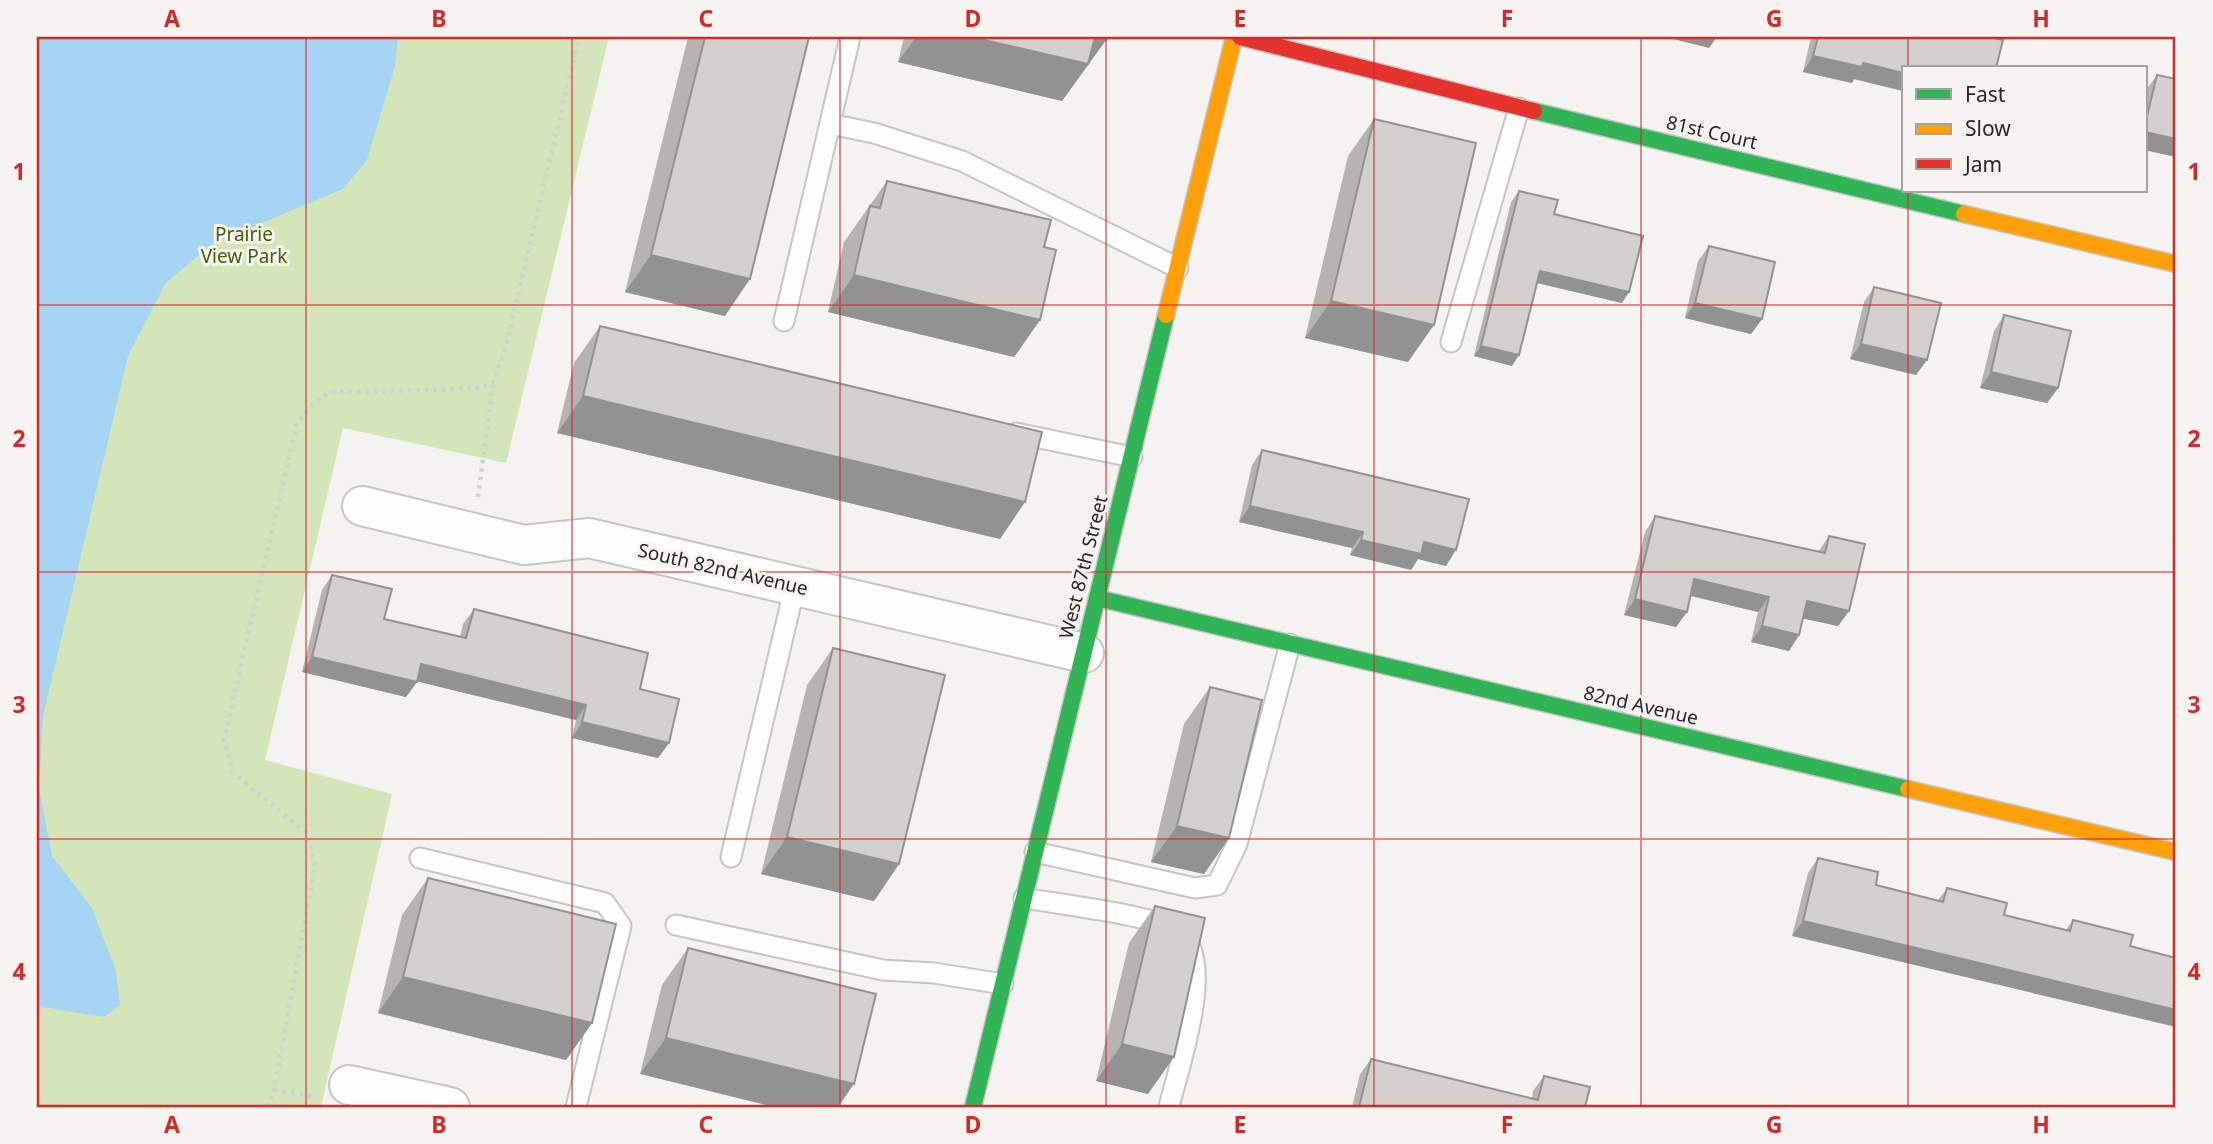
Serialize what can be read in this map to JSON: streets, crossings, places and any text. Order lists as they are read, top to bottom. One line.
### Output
{"streets":{"street":["81st Court","West 87th Street","South 82nd Avenue","82nd Avenue"]},"crossings":[["West 87th Street","South 82nd Avenue"],["West 87th Street","82nd Avenue"]],"parks":["Prairie View Park"],"legend":["Fast","Slow","Jam"],"grid":{"columns":["A","B","C","D","E","F","G","H"],"rows":["1","2","3","4"]}}
